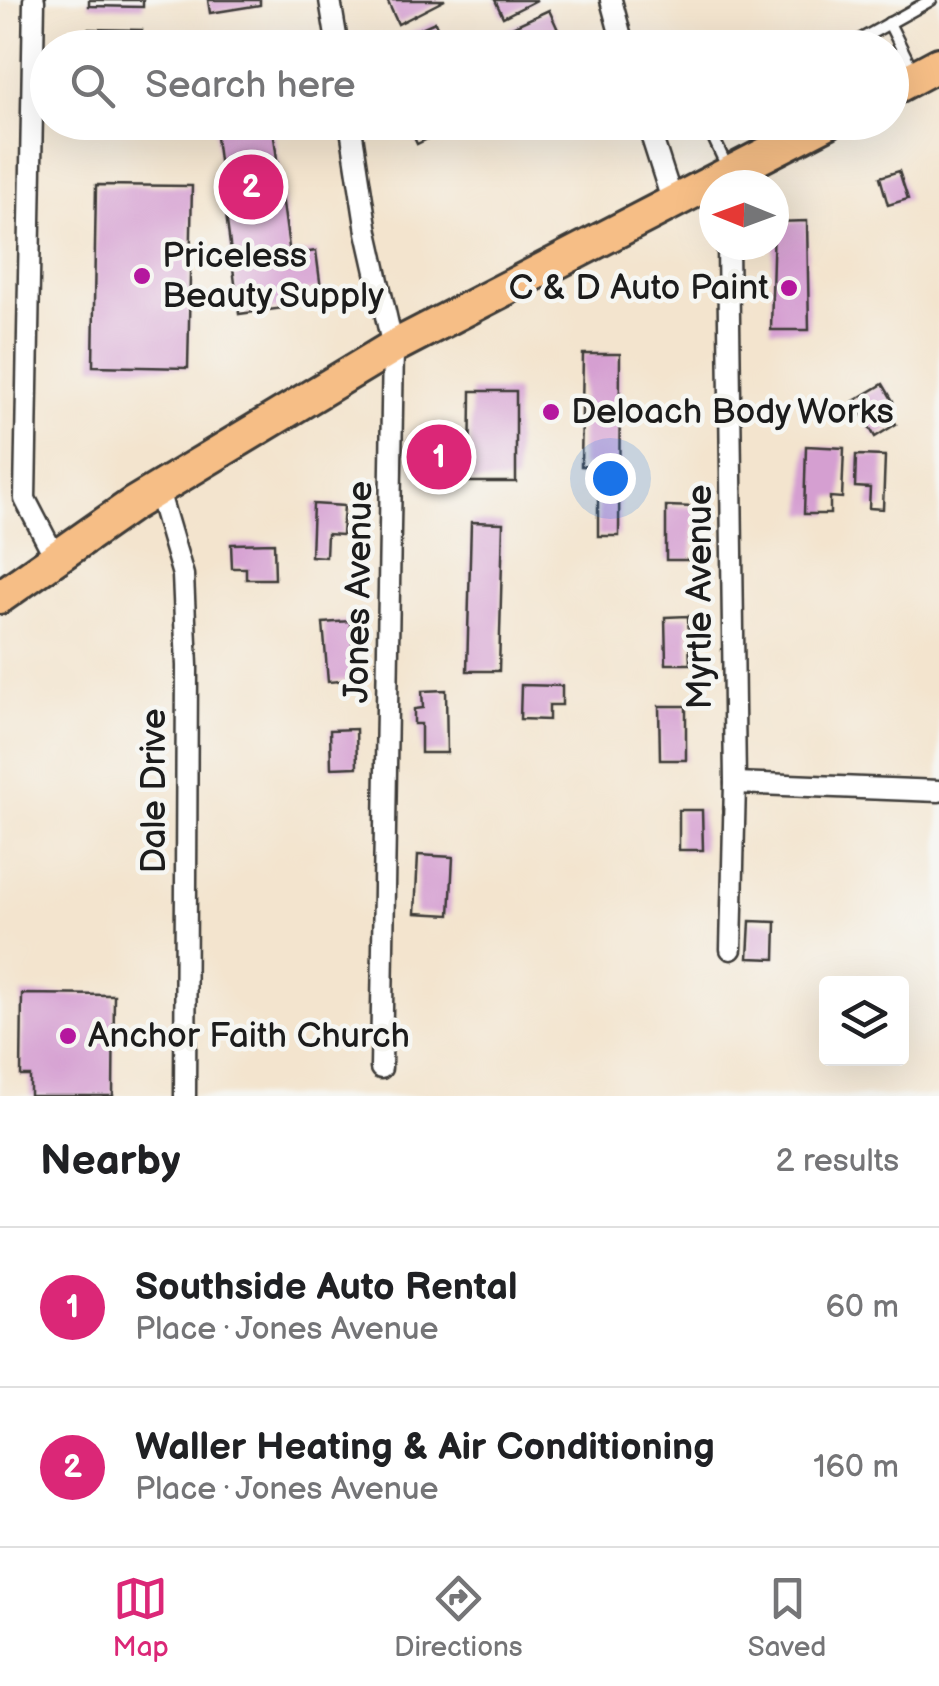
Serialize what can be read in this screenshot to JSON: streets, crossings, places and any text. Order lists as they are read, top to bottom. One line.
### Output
{"streets":{"street":["Jones Avenue","Myrtle Avenue","Dale Drive"]},"places":["Priceless Beauty Supply","C & D Auto Paint","Deloach Body Works","Anchor Faith Church"],"north":"left","page":{"search":"Search here","pins":["2","1"],"heading":["Nearby","2 results"],"list":[{"mark":"1","name":"Southside Auto Rental","note":"Place · Jones Avenue","value":"60 m"},{"mark":"2","name":"Waller Heating & Air Conditioning","note":"Place · Jones Avenue","value":"160 m"}],"nav":["Map","Directions","Saved"]}}
